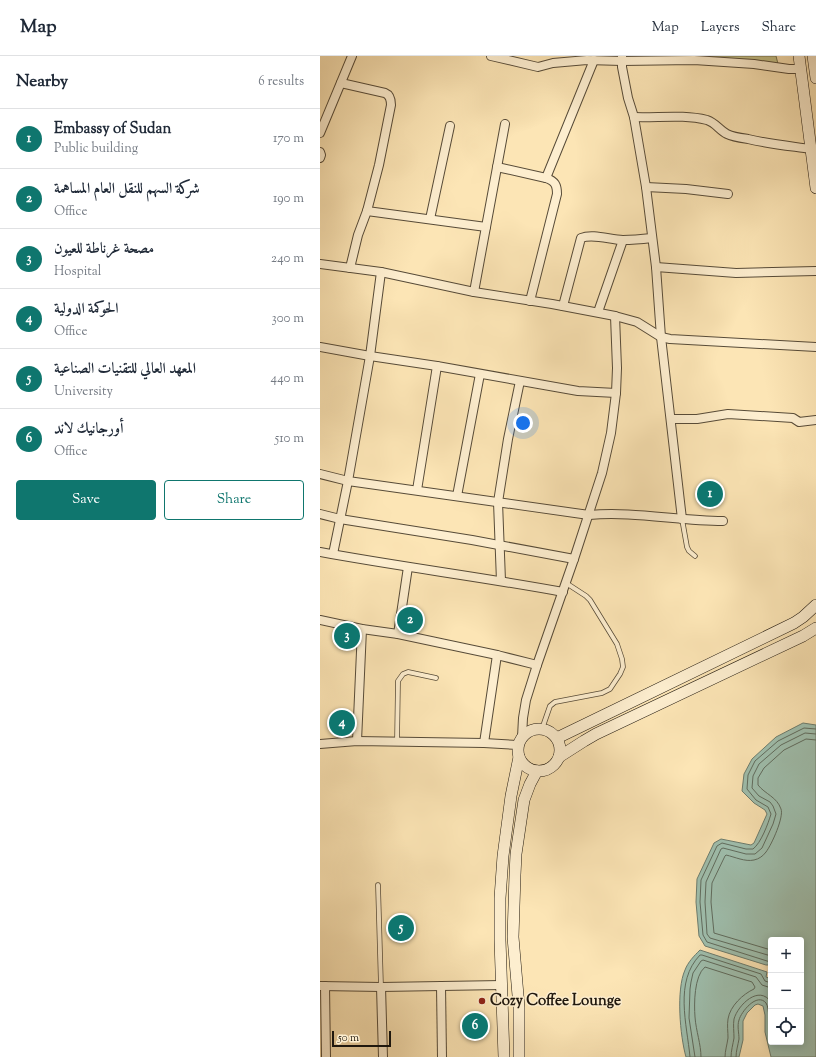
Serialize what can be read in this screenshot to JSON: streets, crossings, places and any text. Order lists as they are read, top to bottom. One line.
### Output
{"places":["Cozy Coffee Lounge"],"scale_bar":"50 m","page":{"header":"Map","nav":["Map","Layers","Share"],"heading":["Nearby","6 results"],"list":[{"mark":"1","name":"Embassy of Sudan","note":"Public building","value":"170 m"},{"mark":"2","name":"شركة السهم للنقل العام المساهمة","note":"Office","value":"190 m"},{"mark":"3","name":"مصحة غرناطة للعيون","note":"Hospital","value":"240 m"},{"mark":"4","name":"الحوكمة الدولية","note":"Office","value":"300 m"},{"mark":"5","name":"المعهد العالي للتقنيات الصناعية","note":"University","value":"440 m"},{"mark":"6","name":"أورجانيك لاند","note":"Office","value":"510 m"}],"buttons":["Save","Share"],"pins":["1","2","3","4","5","6"],"map_buttons":["+","−"],"scale":"50 m"}}
